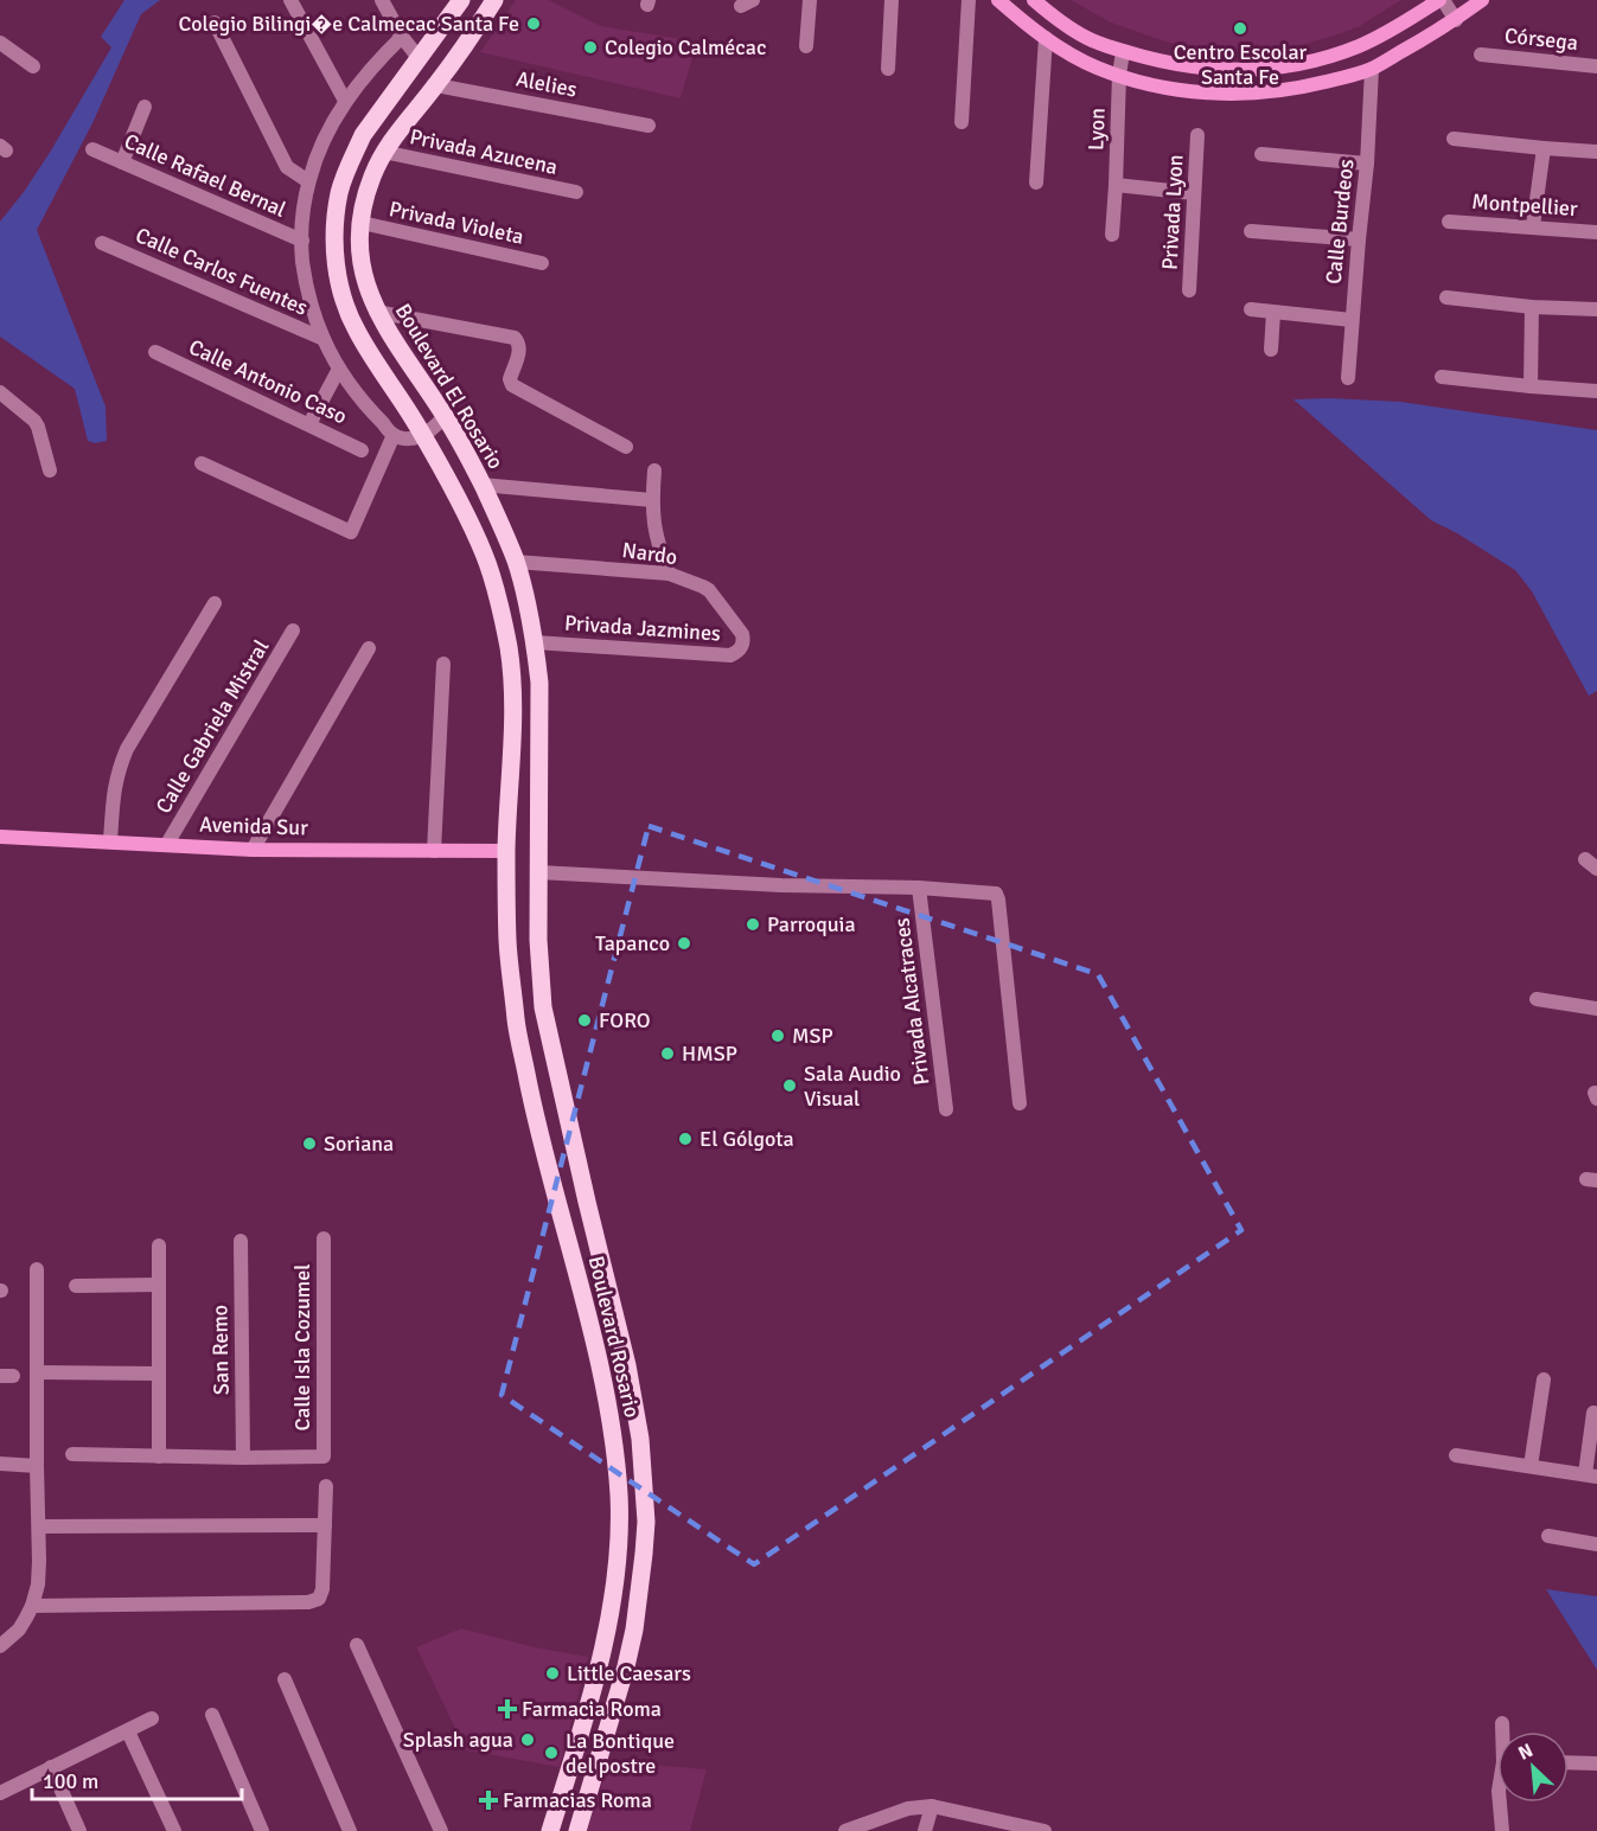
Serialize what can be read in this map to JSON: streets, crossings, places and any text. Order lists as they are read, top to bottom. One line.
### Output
{"streets":{"main road":["Boulevard El Rosario","Avenida Sur","Boulevard Rosario"],"street":["Córsega","Alelies","Lyon","Privada Azucena","Calle Rafael Bernal","Montpellier","Privada Lyon","Calle Burdeos","Privada Violeta","Calle Carlos Fuentes","Calle Antonio Caso","Nardo","Privada Jazmines","Calle Gabriela Mistral","Privada Alcatraces","Calle Isla Cozumel","San Remo"]},"crossings":[["Alelies","Boulevard El Rosario"],["Privada Azucena","Boulevard El Rosario"],["Privada Violeta","Boulevard El Rosario"],["Boulevard El Rosario","Nardo"],["Boulevard El Rosario","Privada Jazmines"],["Boulevard El Rosario","Boulevard Rosario"],["Nardo","Privada Jazmines"],["Calle Gabriela Mistral","Avenida Sur"],["Avenida Sur","Boulevard Rosario"],["Calle Isla Cozumel","San Remo"]],"places":{"other":["Colegio Bilingi�e Calmecac Santa Fe","Centro Escolar Santa Fe","Colegio Calmécac","Parroquia","Tapanco","FORO","MSP","HMSP","Sala Audio Visual","El Gólgota","Soriana","Little Caesars","Splash agua","La Bontique del postre"],"health":["Farmacia Roma","Farmacias Roma"]},"scale_bar":"100 m","north":"top left"}
